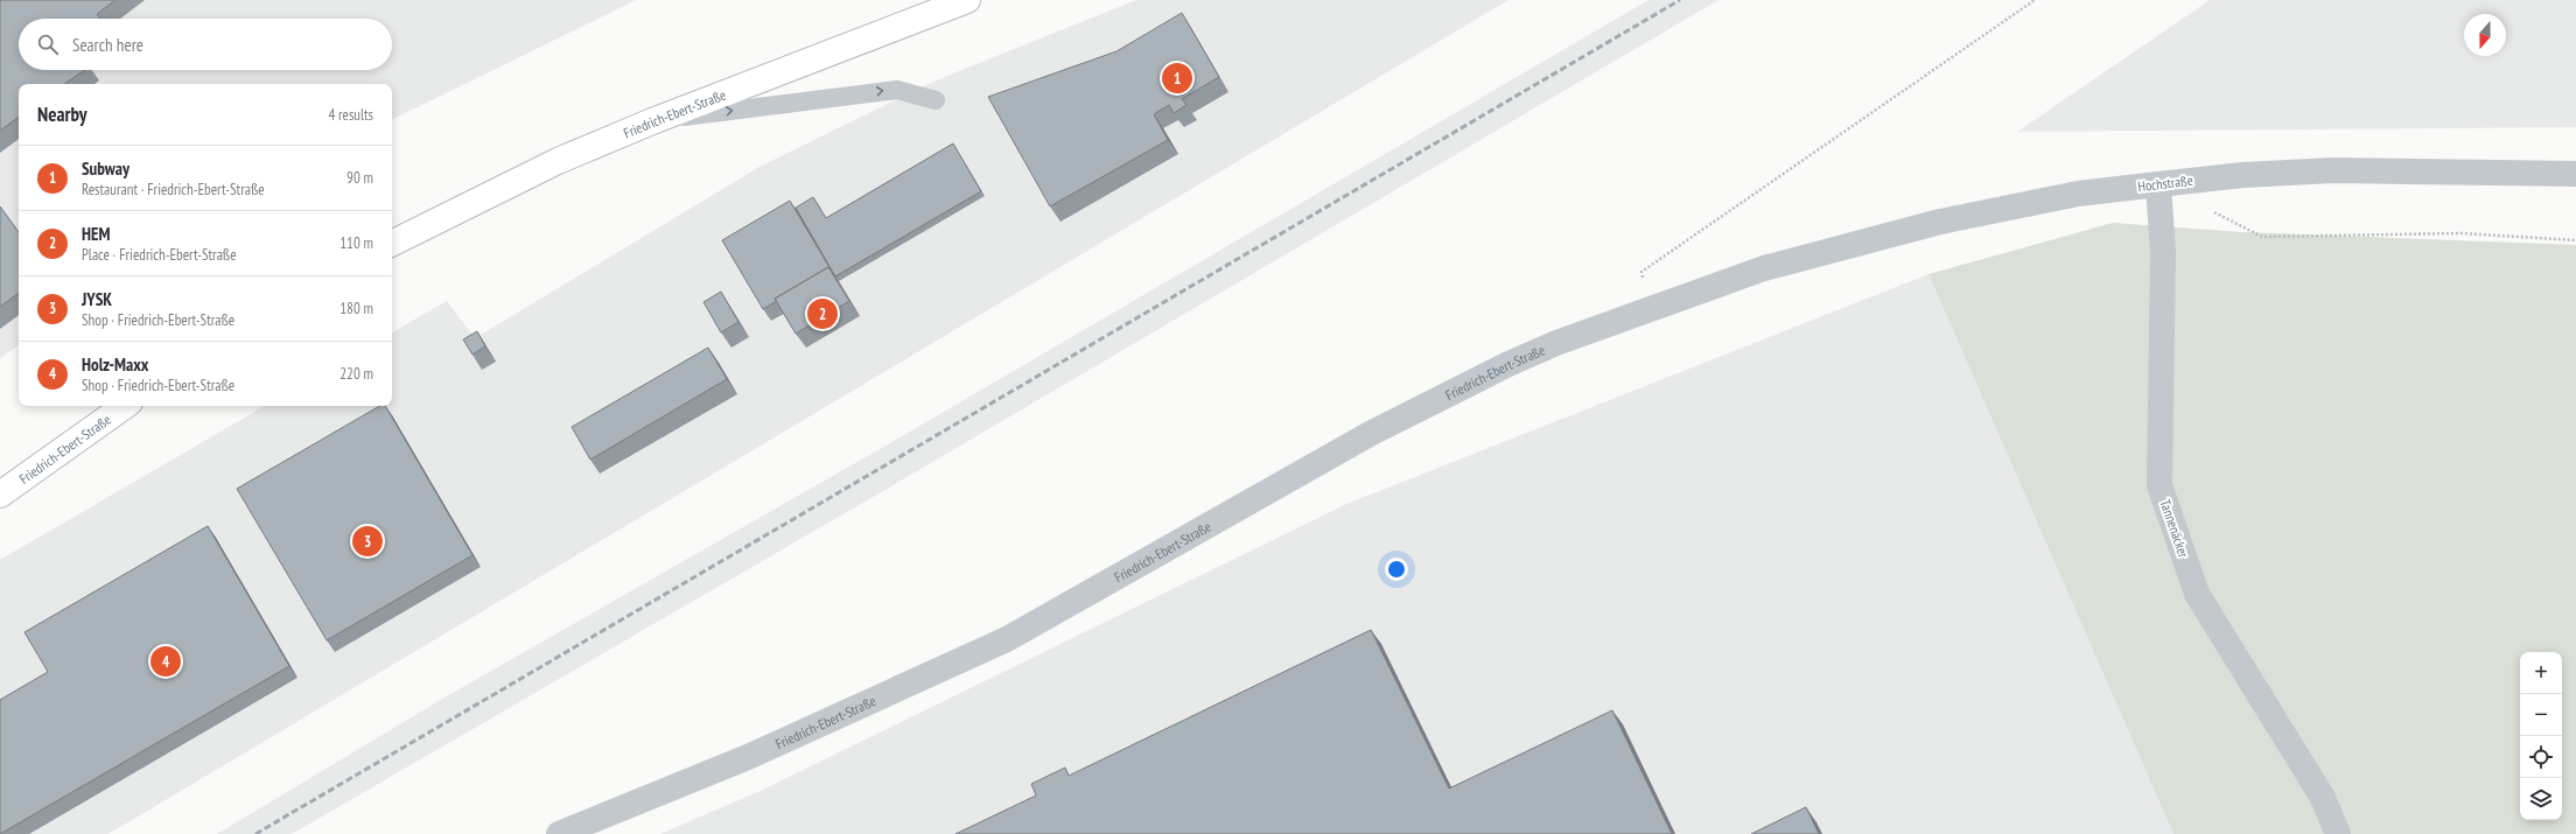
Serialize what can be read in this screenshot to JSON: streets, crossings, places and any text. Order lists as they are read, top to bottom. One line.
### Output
{"streets":{"main road":["Friedrich-Ebert-Straße"],"street":["Hochstraße","Tannenäcker"]},"crossings":[["Friedrich-Ebert-Straße","Hochstraße"],["Hochstraße","Tannenäcker"]],"north":"bottom","page":{"search":"Search here","pins":["1","2","3","4"],"heading":["Nearby","4 results"],"list":[{"mark":"1","name":"Subway","note":"Restaurant · Friedrich-Ebert-Straße","value":"90 m"},{"mark":"2","name":"HEM","note":"Place · Friedrich-Ebert-Straße","value":"110 m"},{"mark":"3","name":"JYSK","note":"Shop · Friedrich-Ebert-Straße","value":"180 m"},{"mark":"4","name":"Holz-Maxx","note":"Shop · Friedrich-Ebert-Straße","value":"220 m"}],"map_buttons":["+","−"]}}
